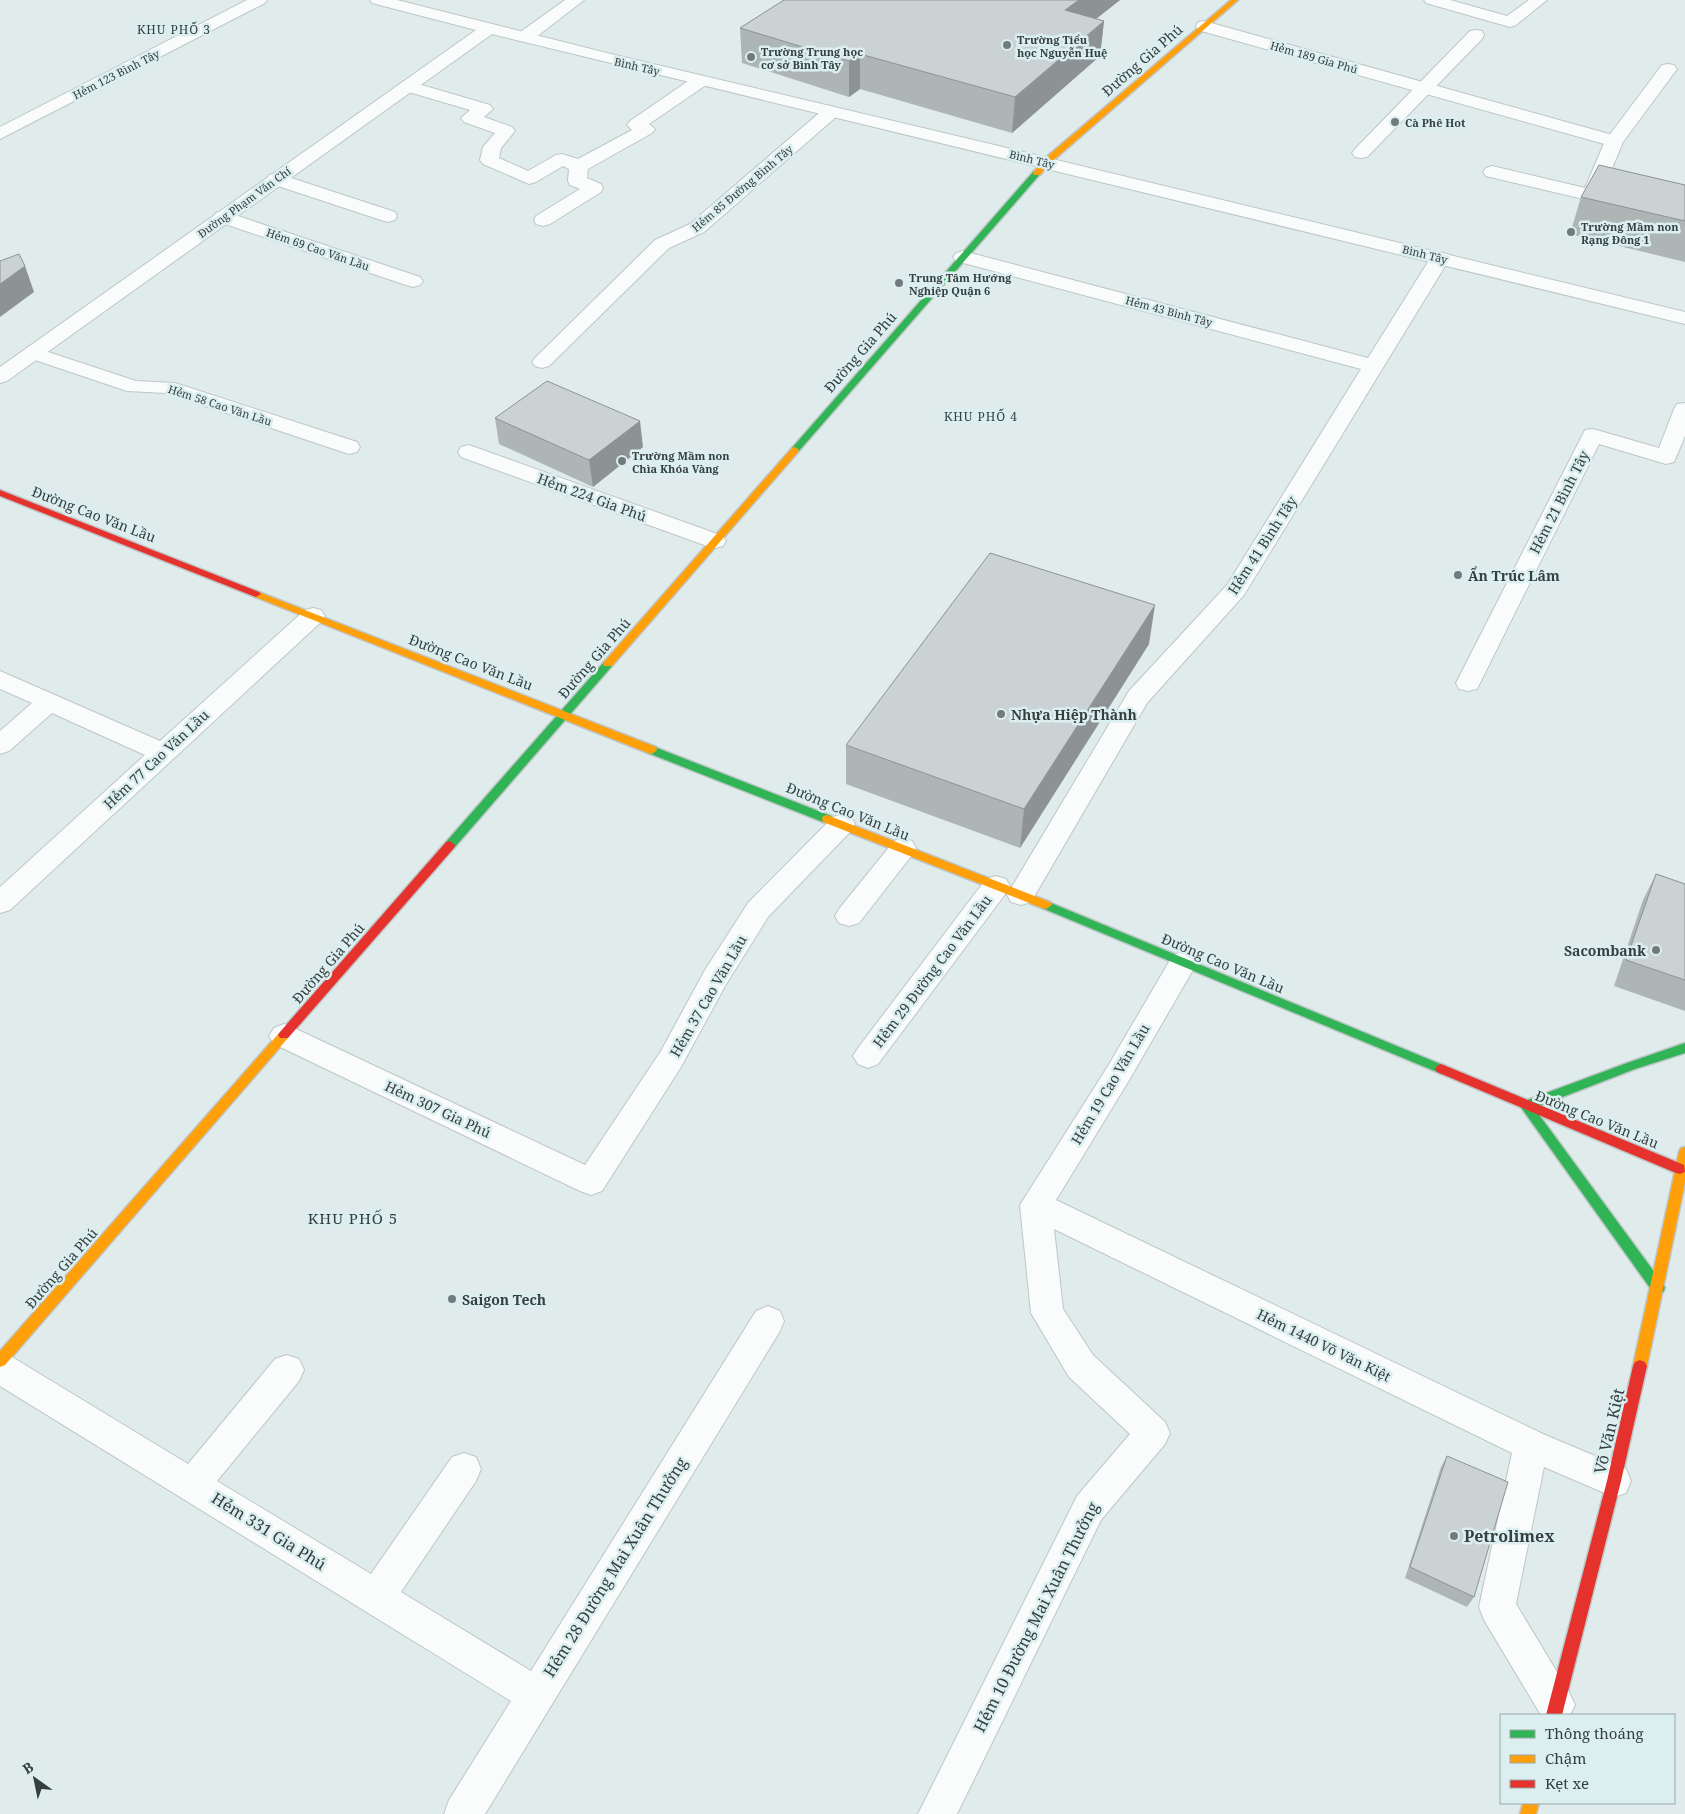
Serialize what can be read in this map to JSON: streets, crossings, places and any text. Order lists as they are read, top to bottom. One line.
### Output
{"streets":{"main road":["Đường Gia Phú","Đường Cao Văn Lầu","Võ Văn Kiệt"],"street":["Hẻm 189 Gia Phú","Bình Tây","Hẻm 123 Bình Tây","Hẻm 85 Đường Bình Tây","Đường Phạm Văn Chí","Hẻm 69 Cao Văn Lầu","Hẻm 43 Bình Tây","Hẻm 58 Cao Văn Lầu","Hẻm 224 Gia Phú","Hẻm 21 Bình Tây","Hẻm 41 Bình Tây","Hẻm 77 Cao Văn Lầu","Hẻm 29 Đường Cao Văn Lầu","Hẻm 37 Cao Văn Lầu","Hẻm 19 Cao Văn Lầu","Hẻm 307 Gia Phú","Hẻm 1440 Võ Văn Kiệt","Hẻm 331 Gia Phú","Hẻm 28 Đường Mai Xuân Thưởng","Hẻm 10 Đường Mai Xuân Thưởng"]},"crossings":[["Hẻm 189 Gia Phú","Đường Gia Phú"],["Đường Gia Phú","Bình Tây"],["Đường Gia Phú","Hẻm 43 Bình Tây"],["Đường Gia Phú","Hẻm 224 Gia Phú"],["Đường Gia Phú","Đường Cao Văn Lầu"],["Đường Gia Phú","Hẻm 307 Gia Phú"],["Bình Tây","Hẻm 85 Đường Bình Tây"],["Bình Tây","Đường Phạm Văn Chí"],["Bình Tây","Hẻm 41 Bình Tây"],["Đường Phạm Văn Chí","Hẻm 69 Cao Văn Lầu"],["Đường Phạm Văn Chí","Hẻm 58 Cao Văn Lầu"],["Hẻm 43 Bình Tây","Hẻm 41 Bình Tây"],["Đường Cao Văn Lầu","Hẻm 41 Bình Tây"],["Đường Cao Văn Lầu","Hẻm 77 Cao Văn Lầu"],["Đường Cao Văn Lầu","Hẻm 29 Đường Cao Văn Lầu"],["Đường Cao Văn Lầu","Hẻm 37 Cao Văn Lầu"],["Đường Cao Văn Lầu","Hẻm 19 Cao Văn Lầu"],["Đường Cao Văn Lầu","Võ Văn Kiệt"],["Hẻm 41 Bình Tây","Hẻm 29 Đường Cao Văn Lầu"],["Hẻm 37 Cao Văn Lầu","Hẻm 307 Gia Phú"],["Hẻm 19 Cao Văn Lầu","Hẻm 1440 Võ Văn Kiệt"],["Hẻm 19 Cao Văn Lầu","Hẻm 10 Đường Mai Xuân Thưởng"],["Hẻm 1440 Võ Văn Kiệt","Võ Văn Kiệt"],["Hẻm 1440 Võ Văn Kiệt","Hẻm 10 Đường Mai Xuân Thưởng"],["Hẻm 331 Gia Phú","Hẻm 28 Đường Mai Xuân Thưởng"]],"districts":["KHU PHỐ 3","KHU PHỐ 4","KHU PHỐ 5"],"places":["Trường Tiểu học Nguyễn Huệ","Trường Trung học cơ sở Bình Tây","Cà Phê Hot","Trường Mầm non Rạng Đông 1","Trung Tâm Hướng Nghiệp Quận 6","Trường Mầm non Chìa Khóa Vàng","Ẩn Trúc Lâm","Nhựa Hiệp Thành","Sacombank","Saigon Tech","Petrolimex"],"legend":["Thông thoáng","Chậm","Kẹt xe"],"north":"top left"}
